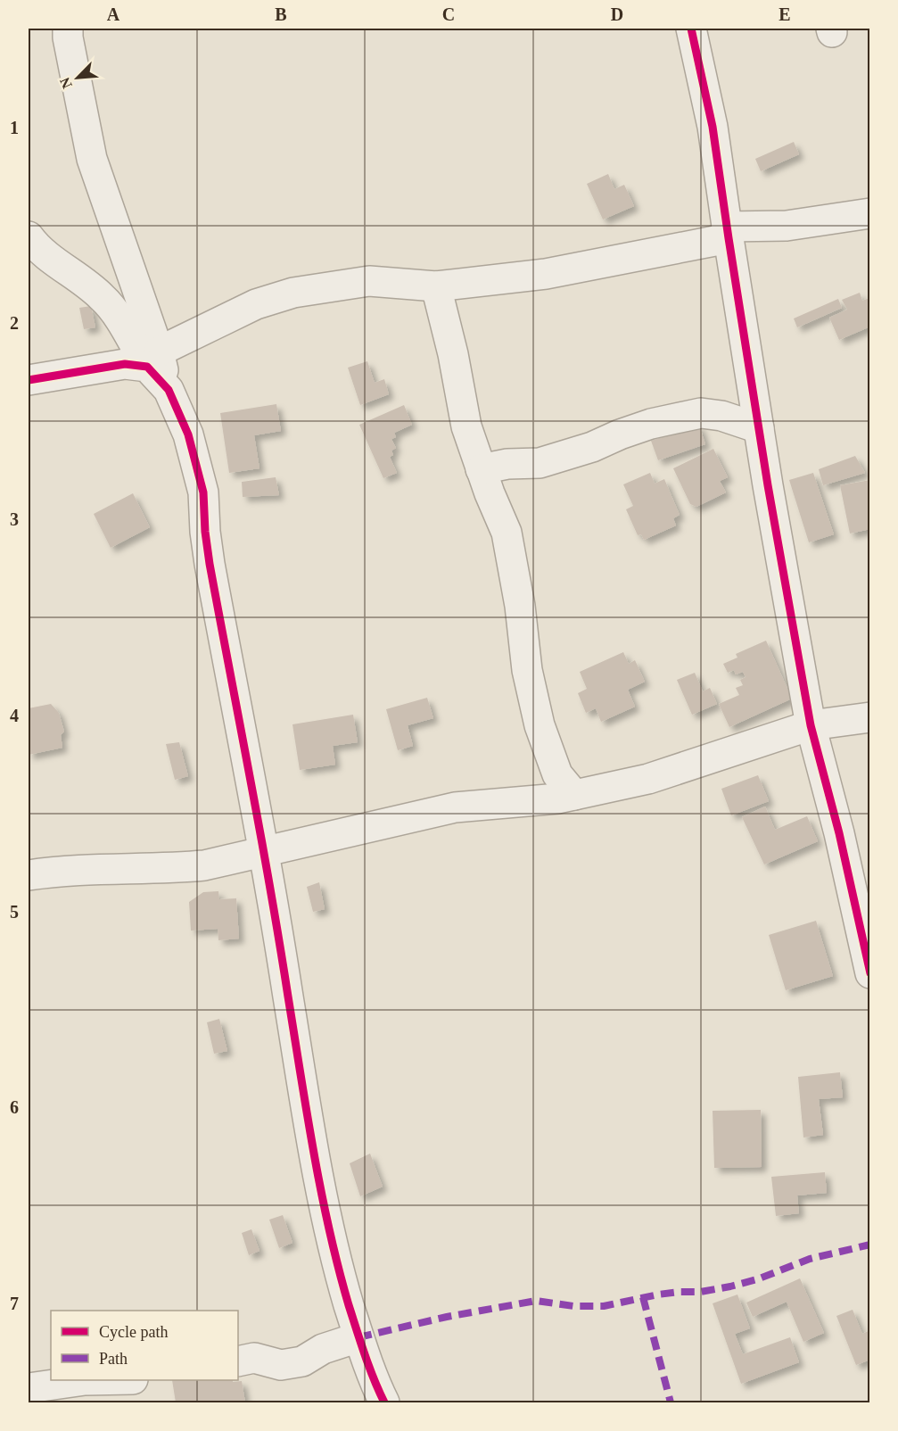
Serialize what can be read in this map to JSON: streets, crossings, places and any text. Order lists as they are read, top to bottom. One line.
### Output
{"legend":["Cycle path","Path"],"north":"bottom left","grid":{"columns":["A","B","C","D","E"],"rows":["1","2","3","4","5","6","7"]}}
